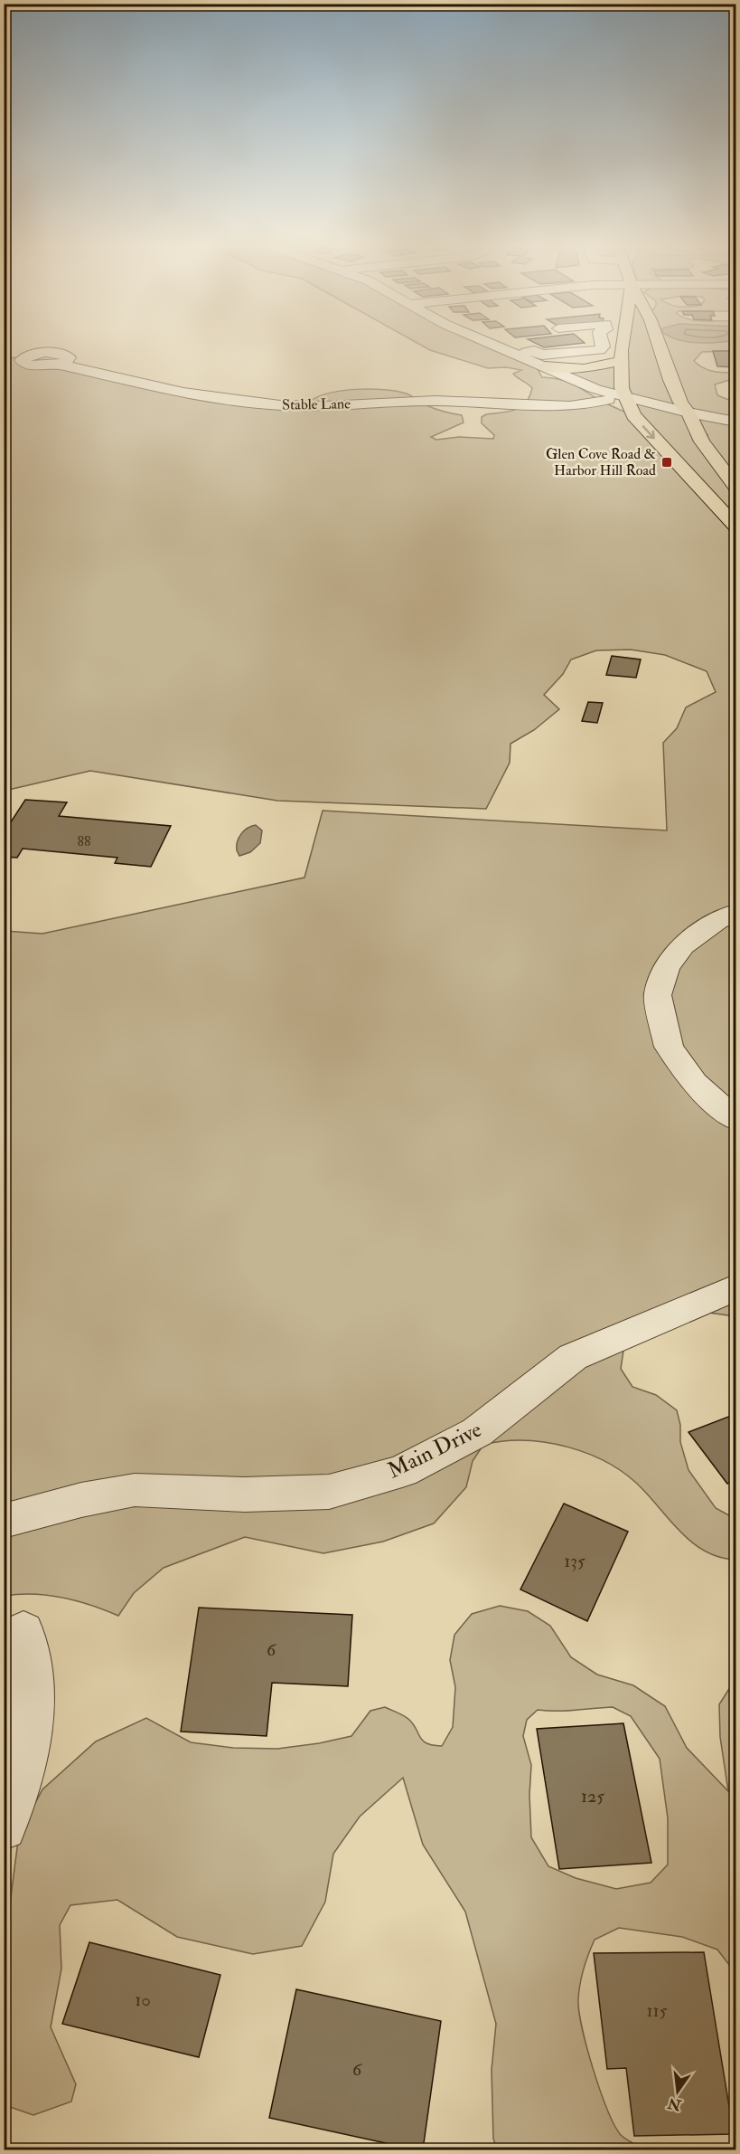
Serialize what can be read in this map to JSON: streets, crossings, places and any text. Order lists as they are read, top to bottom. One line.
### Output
{"streets":{"street":["Stable Lane","Main Drive"]},"places":{"transit":["Glen Cove Road & Harbor Hill Road"]},"house_numbers":["88","135","6","125","10","115","6"],"north":"bottom"}
